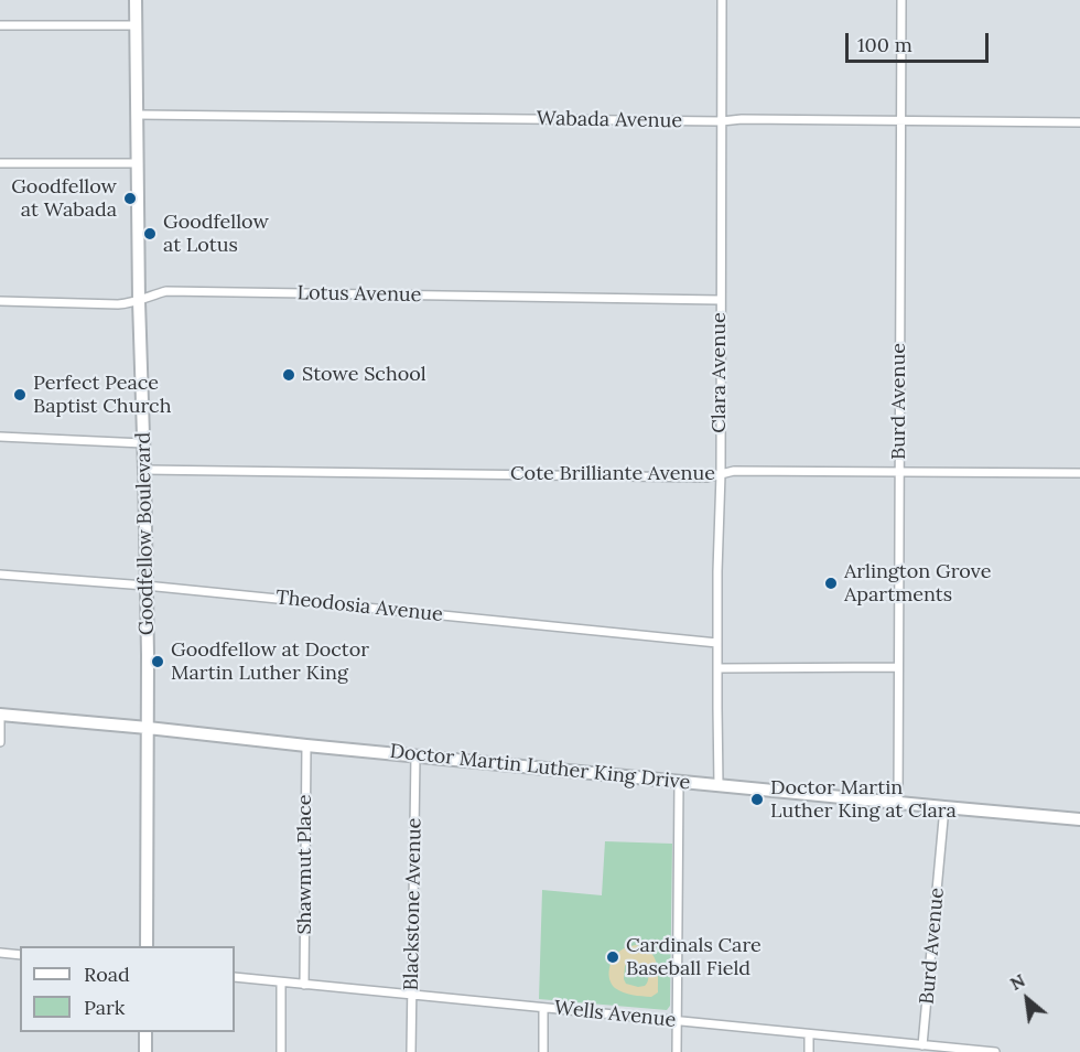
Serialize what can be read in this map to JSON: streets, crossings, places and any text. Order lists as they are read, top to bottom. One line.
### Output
{"streets":{"main road":["Goodfellow Boulevard","Doctor Martin Luther King Drive"],"street":["Wabada Avenue","Lotus Avenue","Clara Avenue","Burd Avenue","Cote Brilliante Avenue","Theodosia Avenue","Shawmut Place","Blackstone Avenue","Wells Avenue"]},"crossings":[["Wabada Avenue","Clara Avenue"],["Wabada Avenue","Burd Avenue"],["Wabada Avenue","Goodfellow Boulevard"],["Lotus Avenue","Clara Avenue"],["Lotus Avenue","Goodfellow Boulevard"],["Clara Avenue","Cote Brilliante Avenue"],["Clara Avenue","Theodosia Avenue"],["Clara Avenue","Doctor Martin Luther King Drive"],["Burd Avenue","Cote Brilliante Avenue"],["Burd Avenue","Doctor Martin Luther King Drive"],["Burd Avenue","Wells Avenue"],["Cote Brilliante Avenue","Goodfellow Boulevard"],["Goodfellow Boulevard","Theodosia Avenue"],["Goodfellow Boulevard","Doctor Martin Luther King Drive"],["Doctor Martin Luther King Drive","Shawmut Place"],["Doctor Martin Luther King Drive","Blackstone Avenue"],["Shawmut Place","Wells Avenue"],["Blackstone Avenue","Wells Avenue"]],"places":["Goodfellow at Wabada","Goodfellow at Lotus","Stowe School","Perfect Peace Baptist Church","Arlington Grove Apartments","Goodfellow at Doctor Martin Luther King","Doctor Martin Luther King at Clara","Cardinals Care Baseball Field"],"legend":["Road","Park"],"scale_bar":"100 m","north":"top left"}
